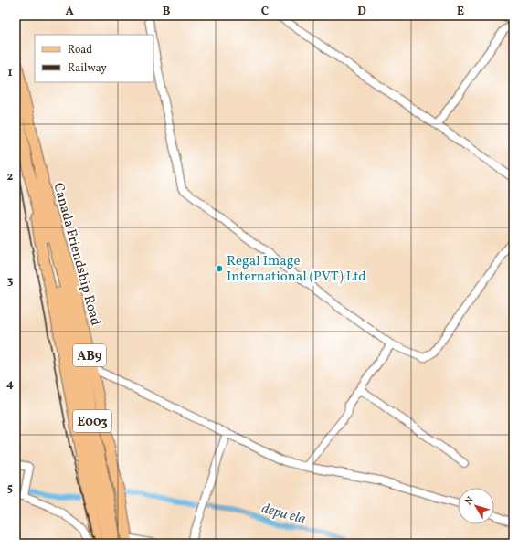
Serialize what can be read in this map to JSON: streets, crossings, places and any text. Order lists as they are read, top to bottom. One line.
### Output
{"streets":{"highway":["E003"],"main road":["Canada Friendship Road","AB9"]},"crossings":[["Canada Friendship Road","E003"]],"water":["depa ela"],"places":["Regal Image International (PVT) Ltd"],"legend":["Road","Railway"],"north":"top left","grid":{"columns":["A","B","C","D","E"],"rows":["1","2","3","4","5"]}}
